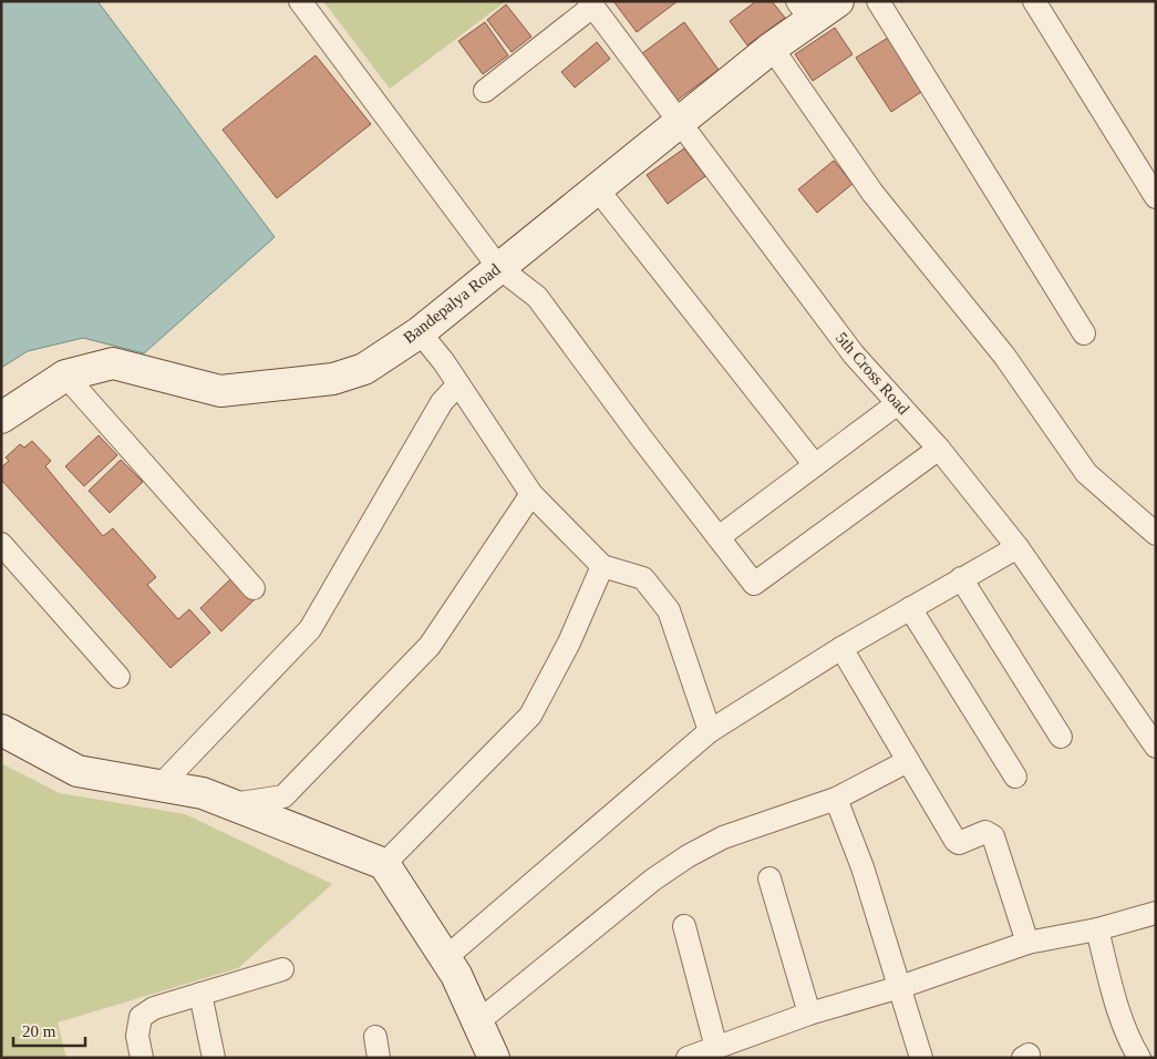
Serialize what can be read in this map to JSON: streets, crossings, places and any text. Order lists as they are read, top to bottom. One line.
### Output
{"streets":{"street":["Bandepalya Road","5th Cross Road"]},"crossings":[["Bandepalya Road","5th Cross Road"]],"scale_bar":"20 m"}
